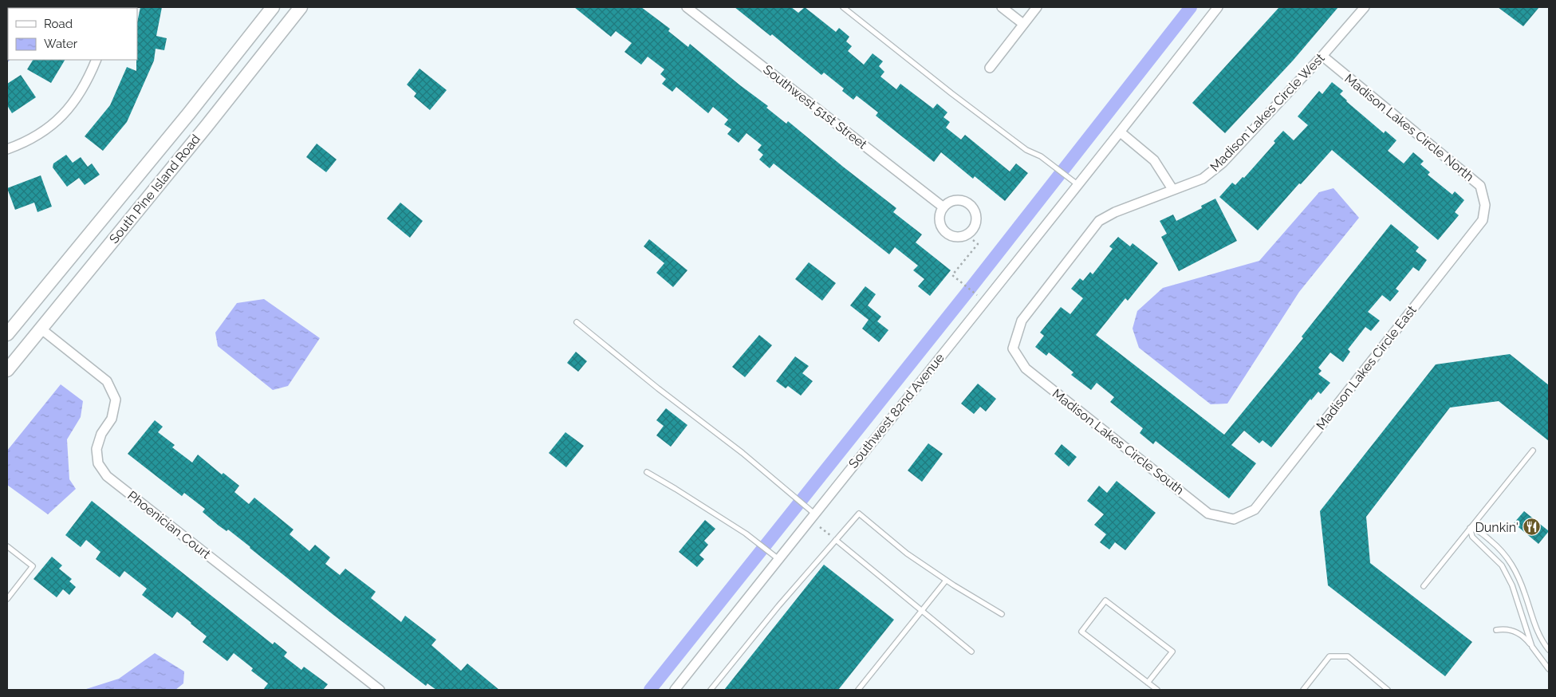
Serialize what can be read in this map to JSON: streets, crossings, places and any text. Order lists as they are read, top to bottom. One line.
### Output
{"streets":{"main road":["South Pine Island Road"],"street":["Southwest 51st Street","Madison Lakes Circle West","Madison Lakes Circle North","Madison Lakes Circle East","Southwest 82nd Avenue","Madison Lakes Circle South","Phoenician Court"]},"crossings":[["Madison Lakes Circle West","Madison Lakes Circle North"],["Madison Lakes Circle West","Madison Lakes Circle South"],["Madison Lakes Circle North","Madison Lakes Circle East"],["South Pine Island Road","Phoenician Court"],["Madison Lakes Circle East","Madison Lakes Circle South"]],"places":{"restaurant":["Dunkin'"]},"legend":["Road","Water"]}
